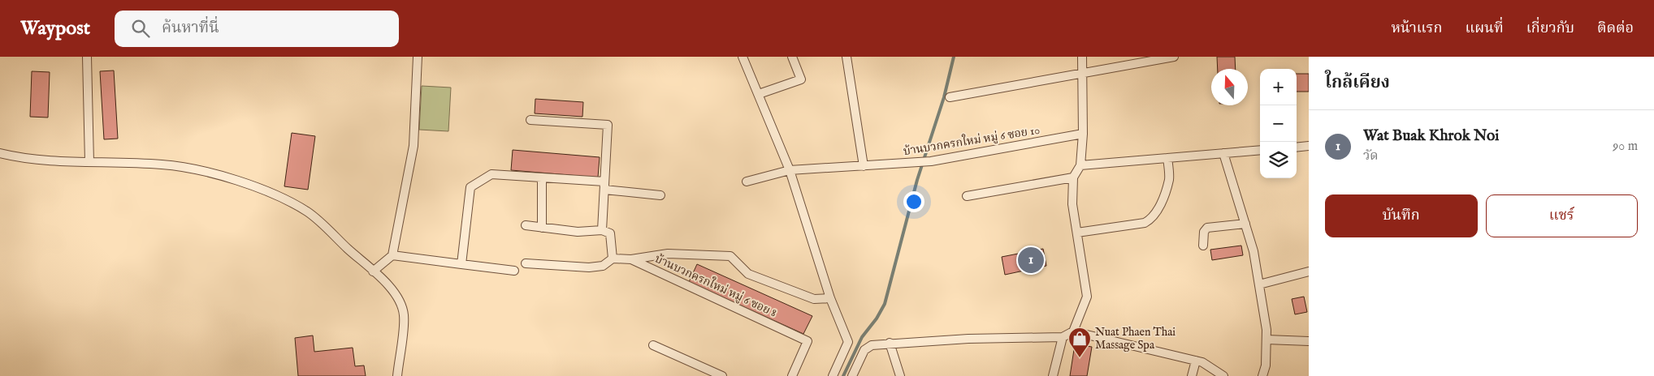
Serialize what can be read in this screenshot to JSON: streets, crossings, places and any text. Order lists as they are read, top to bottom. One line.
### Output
{"streets":{"street":["บ้านบวกครกใหม่ หมู่ 6 ซอย 10","บ้านบวกครกใหม่ หมู่ 6 ซอย 8"]},"places":{"shop":["Nuat Phaen Thai Massage Spa"]},"north":"top","page":{"header":"Waypost","search":"ค้นหาที่นี่","nav":["หน้าแรก","แผนที่","เกี่ยวกับ","ติดต่อ"],"heading":"ใกล้เคียง","map_buttons":["+","−"],"list":[{"mark":"1","name":"Wat Buak Khrok Noi","note":"วัด","value":"90 m"}],"buttons":["บันทึก","แชร์"],"pins":"1"}}
